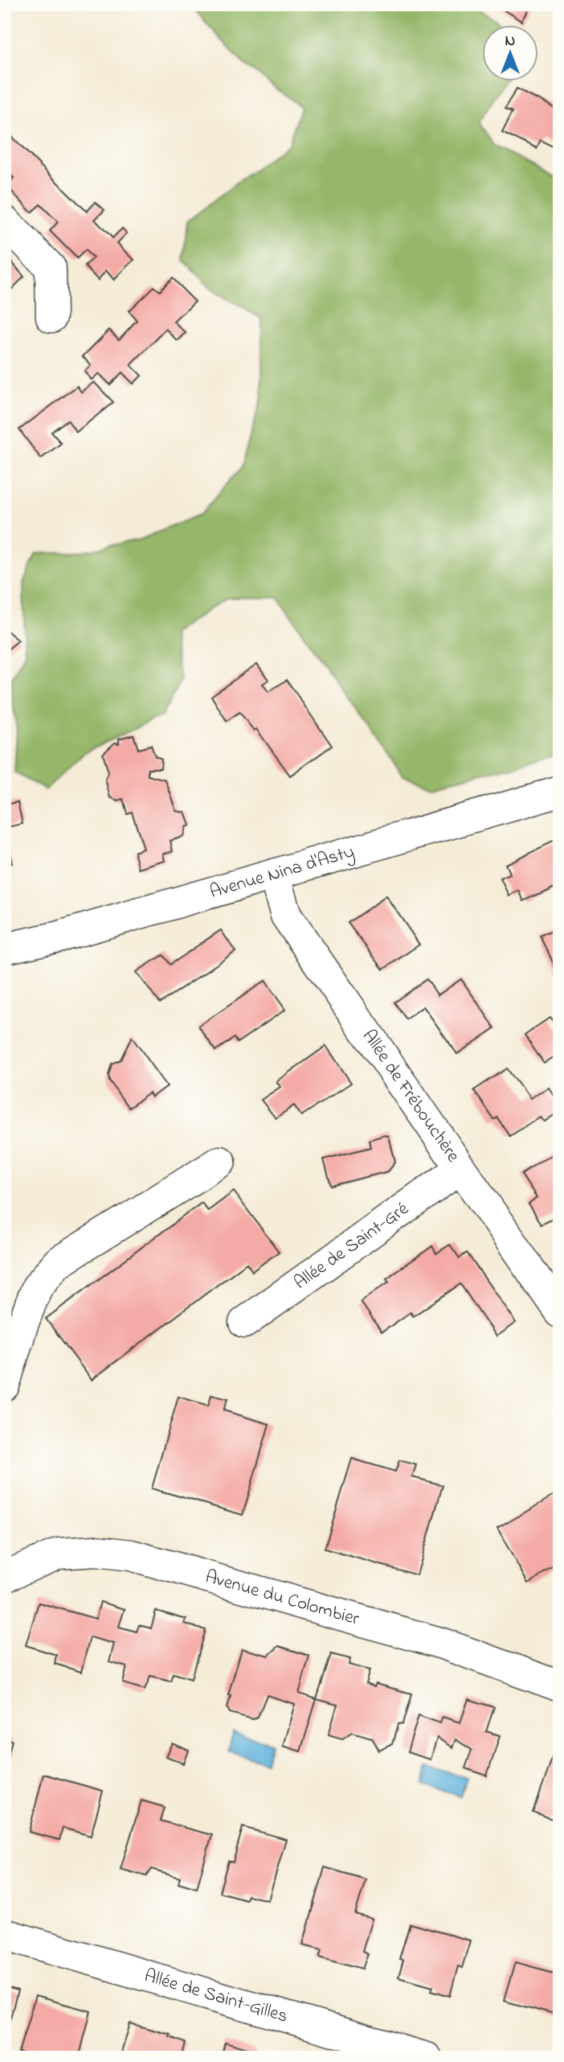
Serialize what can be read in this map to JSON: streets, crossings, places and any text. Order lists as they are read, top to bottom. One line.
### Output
{"streets":{"street":["Avenue Nina d'Asty","Allée de Frébouchère","Allée de Saint-Gré","Avenue du Colombier","Allée de Saint-Gilles"]},"crossings":[["Avenue Nina d'Asty","Allée de Frébouchère"],["Allée de Frébouchère","Allée de Saint-Gré"]],"north":"top"}
